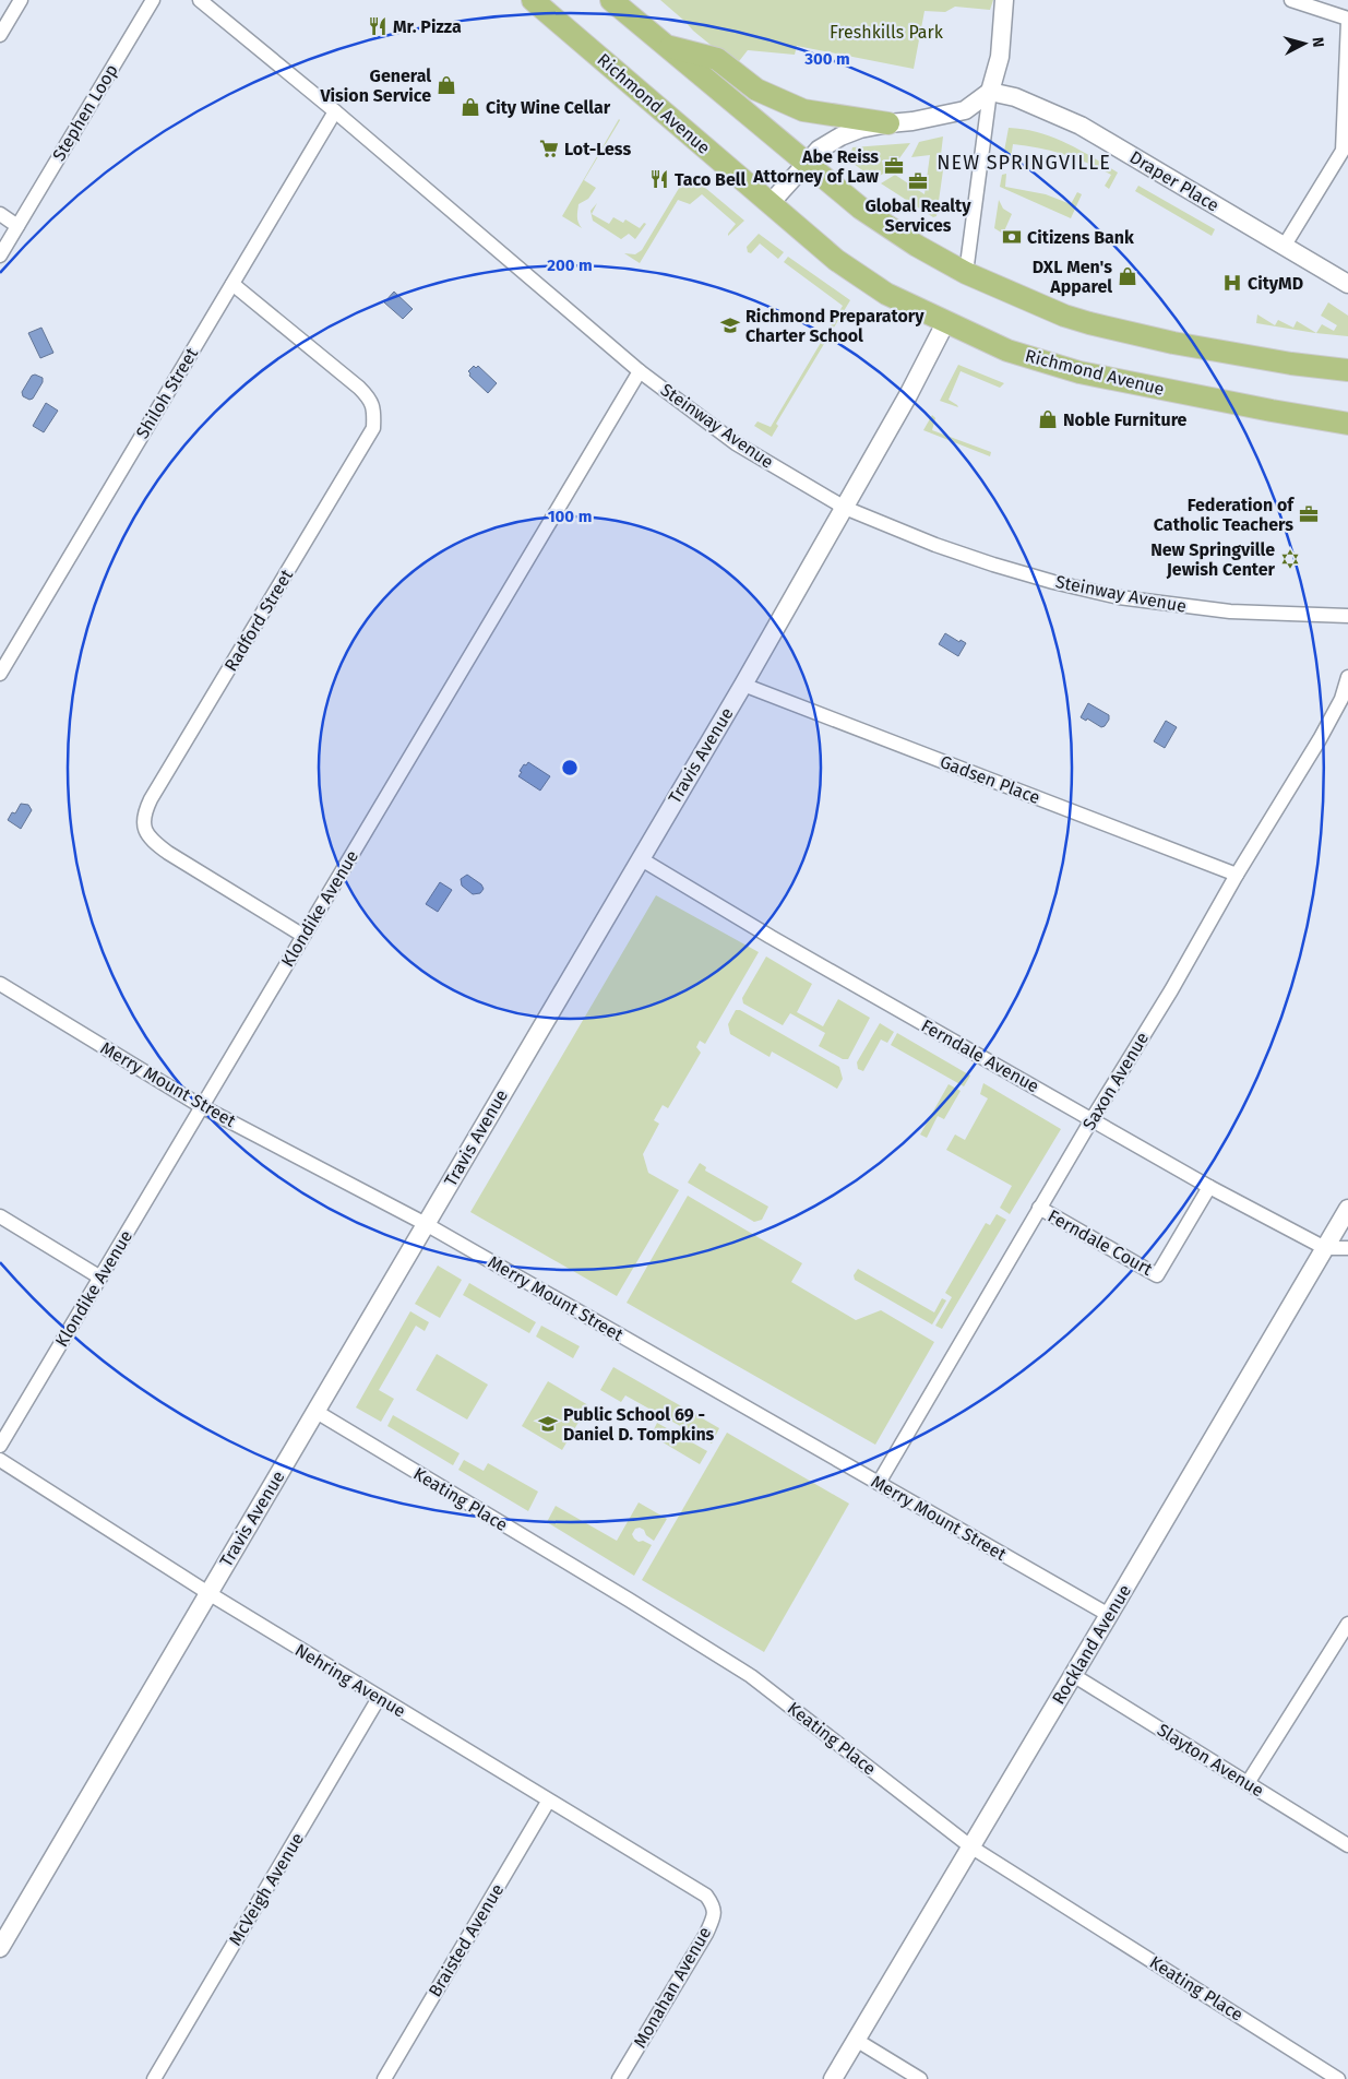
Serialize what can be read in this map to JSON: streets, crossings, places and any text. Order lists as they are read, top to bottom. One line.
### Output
{"streets":{"main road":["Richmond Avenue"],"street":["Stephen Loop","Draper Place","Shiloh Street","Steinway Avenue","Radford Street","Travis Avenue","Gadsen Place","Klondike Avenue","Ferndale Avenue","Saxon Avenue","Merry Mount Street","Ferndale Court","Keating Place","Rockland Avenue","Nehring Avenue","Slayton Avenue","McVeigh Avenue","Braisted Avenue","Monahan Avenue"]},"crossings":[["Richmond Avenue","Travis Avenue"],["Shiloh Street","Steinway Avenue"],["Shiloh Street","Radford Street"],["Steinway Avenue","Travis Avenue"],["Steinway Avenue","Klondike Avenue"],["Radford Street","Klondike Avenue"],["Travis Avenue","Gadsen Place"],["Travis Avenue","Ferndale Avenue"],["Travis Avenue","Merry Mount Street"],["Travis Avenue","Keating Place"],["Travis Avenue","Nehring Avenue"],["Gadsen Place","Saxon Avenue"],["Klondike Avenue","Merry Mount Street"],["Ferndale Avenue","Saxon Avenue"],["Ferndale Avenue","Ferndale Court"],["Ferndale Avenue","Rockland Avenue"],["Saxon Avenue","Merry Mount Street"],["Saxon Avenue","Ferndale Court"],["Merry Mount Street","Rockland Avenue"],["Keating Place","Rockland Avenue"],["Rockland Avenue","Slayton Avenue"],["Nehring Avenue","McVeigh Avenue"],["Nehring Avenue","Braisted Avenue"],["Nehring Avenue","Monahan Avenue"]],"districts":["NEW SPRINGVILLE"],"parks":["Freshkills Park"],"places":{"restaurant":["Mr. Pizza","Taco Bell"],"shop":["General Vision Service","City Wine Cellar","DXL Men's Apparel","Noble Furniture"],"supermarket":["Lot-Less"],"office":["Abe Reiss Attorney of Law","Global Realty Services","Federation of Catholic Teachers"],"bank":["Citizens Bank"],"hospital":["CityMD"],"school or university":["Richmond Preparatory Charter School","Public School 69 - Daniel D. Tompkins"],"synagogue":["New Springville Jewish Center"]},"north":"right","rings":["300 m","200 m","100 m"]}
